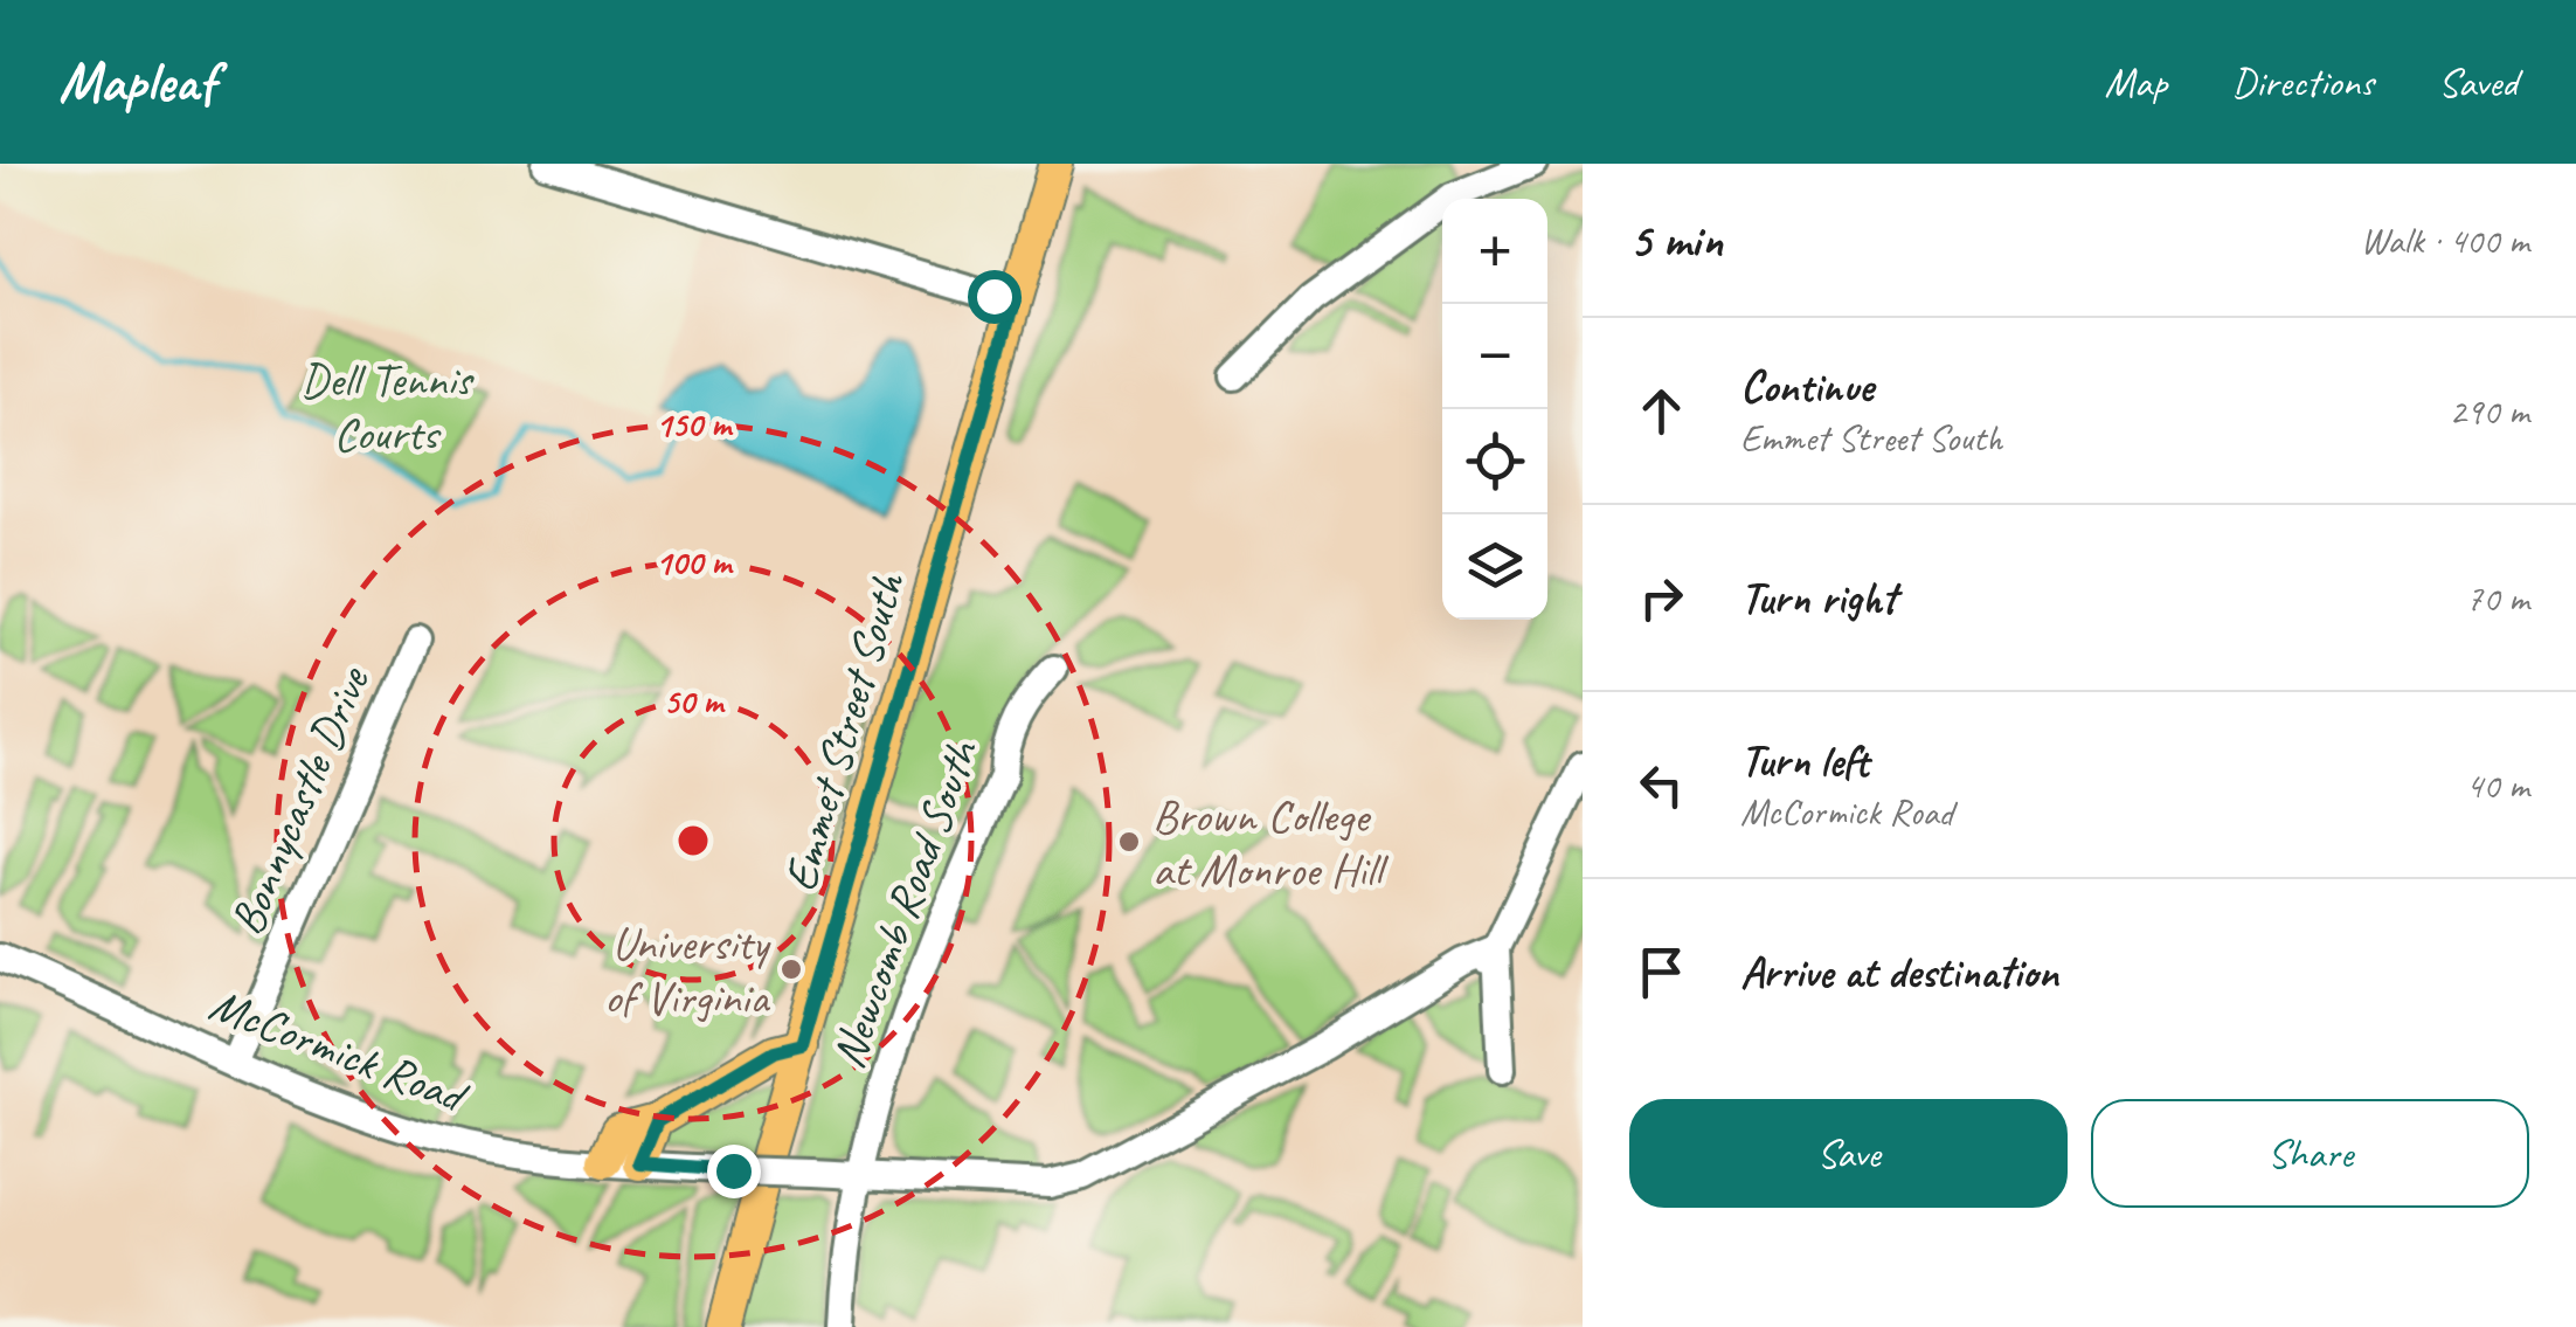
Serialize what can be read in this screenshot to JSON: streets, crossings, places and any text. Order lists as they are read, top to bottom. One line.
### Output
{"streets":{"main road":["Emmet Street South"],"street":["Bonnycastle Drive","Newcomb Road South","McCormick Road"]},"crossings":[["Bonnycastle Drive","McCormick Road"],["Newcomb Road South","McCormick Road"]],"parks":["Dell Tennis Courts"],"places":["Brown College at Monroe Hill","University of Virginia"],"page":{"header":"Mapleaf","nav":["Map","Directions","Saved"],"heading":["5 min","Walk · 400 m"],"map_buttons":["+","−"],"list":[["Continue","Emmet Street South","290 m"],["Turn right","70 m"],["Turn left","McCormick Road","40 m"],"Arrive at destination"],"buttons":["Save","Share"]},"rings":["150 m","100 m","50 m"]}
